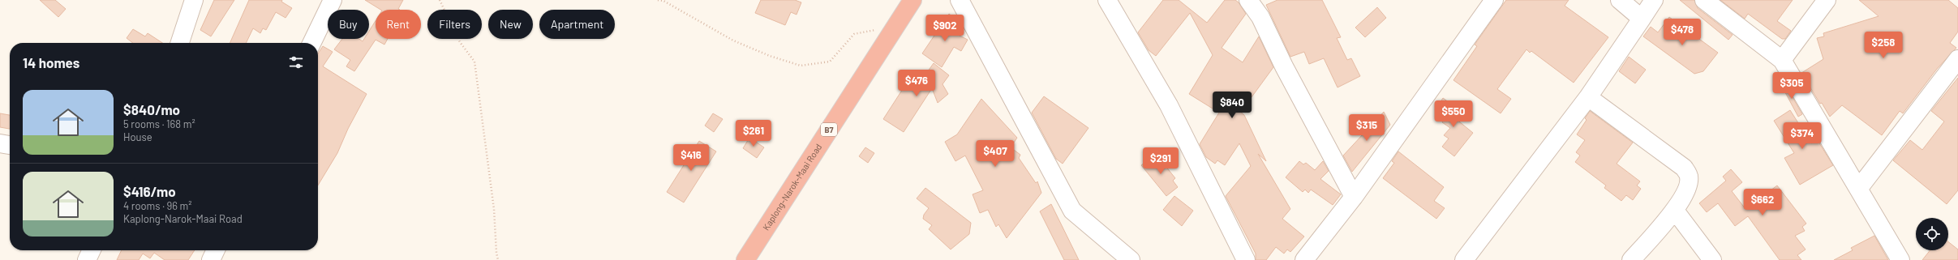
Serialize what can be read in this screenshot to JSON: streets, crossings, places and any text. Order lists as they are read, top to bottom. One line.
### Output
{"streets":{"highway":["B7","Kaplong-Narok-Maai Road"]},"page":{"chip":["Buy","Rent","Filters","New","Apartment"],"price":["$902","$478","$258","$476","$305","$840","$550","$315","$261","$374","$407","$416","$291","$662"],"heading":"14 homes","list":[{"name":"$840/mo","note":"5 rooms · 168 m² · House"},{"name":"$416/mo","note":"4 rooms · 96 m² · Kaplong-Narok-Maai Road"}]}}
